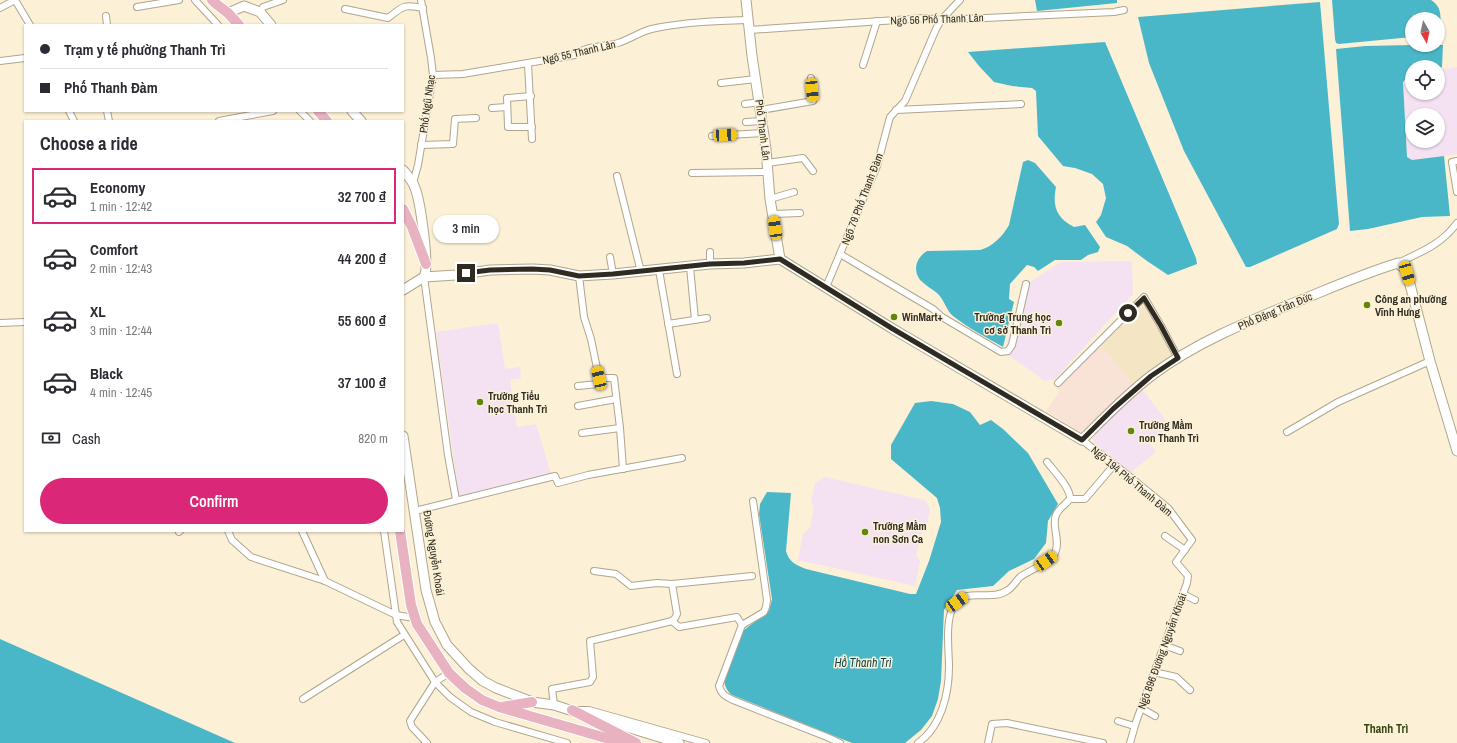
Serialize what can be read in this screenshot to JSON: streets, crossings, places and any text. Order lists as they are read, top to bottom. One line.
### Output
{"streets":{"street":["Ngõ 56 Phố Thanh Lân","Ngõ 55 Thanh Lân","Phố Ngũ Nhạc","Phố Thanh Lân","Ngõ 79 Phố Thanh Đàm","Phố Đặng Trần Đức","Ngõ 194 Phố Thanh Đàm","Đường Nguyễn Khoái","Ngõ 896 Đường Nguyễn Khoái"]},"crossings":[["Ngõ 56 Phố Thanh Lân","Ngõ 55 Thanh Lân"],["Ngõ 56 Phố Thanh Lân","Phố Thanh Lân"],["Ngõ 56 Phố Thanh Lân","Ngõ 79 Phố Thanh Đàm"],["Ngõ 55 Thanh Lân","Phố Ngũ Nhạc"],["Ngõ 55 Thanh Lân","Phố Thanh Lân"],["Phố Đặng Trần Đức","Ngõ 194 Phố Thanh Đàm"],["Ngõ 194 Phố Thanh Đàm","Ngõ 896 Đường Nguyễn Khoái"]],"districts":["Thanh Trì"],"water":["Hồ Thanh Trì"],"places":["Công an phường Vĩnh Hưng","WinMart+","Trường Trung học cơ sở Thanh Trì","Trường Tiểu học Thanh Trì","Trường Mầm non Thanh Trì","Trường Mầm non Sơn Ca"],"north":"bottom","page":{"banner":["Trạm y tế phường Thanh Trì","Phố Thanh Đàm"],"heading":"Choose a ride","list":[{"name":"Economy","note":"1 min · 12:42","value":"32 700 ₫"},{"name":"Comfort","note":"2 min · 12:43","value":"44 200 ₫"},{"name":"XL","note":"3 min · 12:44","value":"55 600 ₫"},{"name":"Black","note":"4 min · 12:45","value":"37 100 ₫"}],"bubble":"3 min","pay":["Cash","820 m"],"buttons":"Confirm"}}
